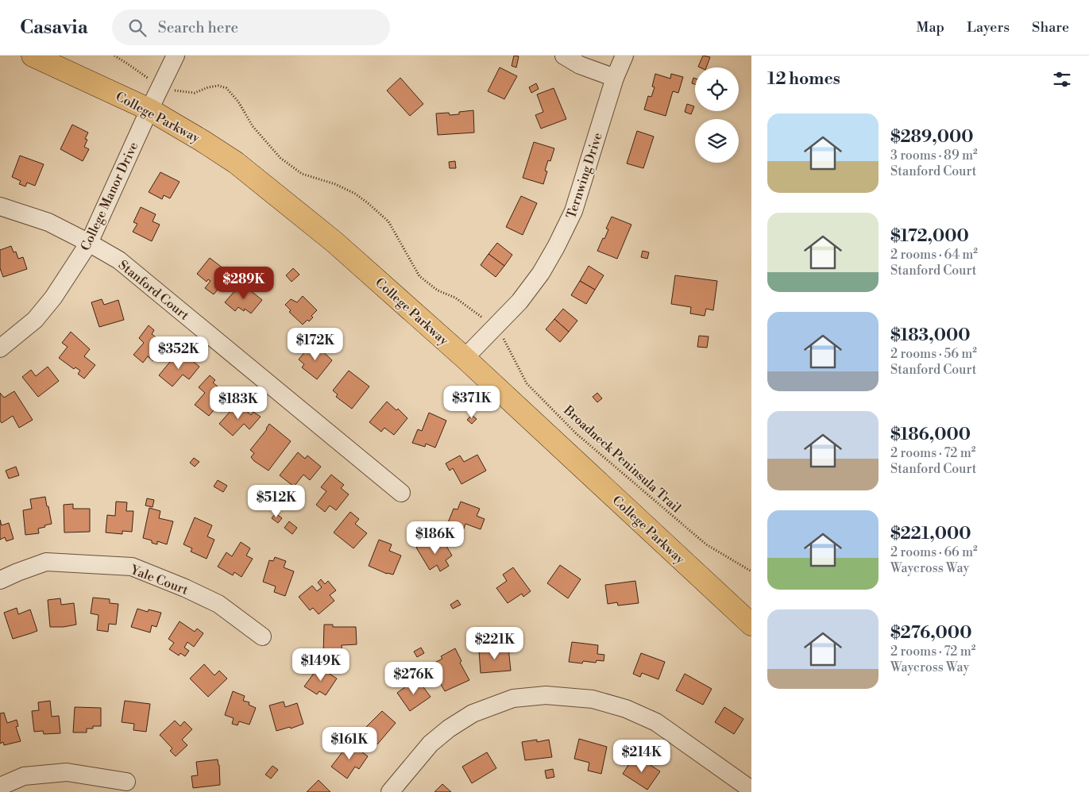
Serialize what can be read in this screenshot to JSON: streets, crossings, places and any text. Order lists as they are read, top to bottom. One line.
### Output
{"streets":{"main road":["College Parkway"],"street":["Ternwing Drive","College Manor Drive","Stanford Court","Yale Court"],"path":["Broadneck Peninsula Trail"]},"crossings":[["College Parkway","Ternwing Drive"],["College Parkway","College Manor Drive"],["College Manor Drive","Stanford Court"]],"page":{"header":"Casavia","search":"Search here","nav":["Map","Layers","Share"],"heading":"12 homes","list":[{"name":"$289,000","note":"3 rooms · 89 m² · Stanford Court"},{"name":"$172,000","note":"2 rooms · 64 m² · Stanford Court"},{"name":"$183,000","note":"2 rooms · 56 m² · Stanford Court"},{"name":"$186,000","note":"2 rooms · 72 m² · Stanford Court"},{"name":"$221,000","note":"2 rooms · 66 m² · Waycross Way"},{"name":"$276,000","note":"2 rooms · 72 m² · Waycross Way"}],"price":["$289K","$172K","$352K","$371K","$183K","$512K","$186K","$221K","$149K","$276K","$161K","$214K"]}}
